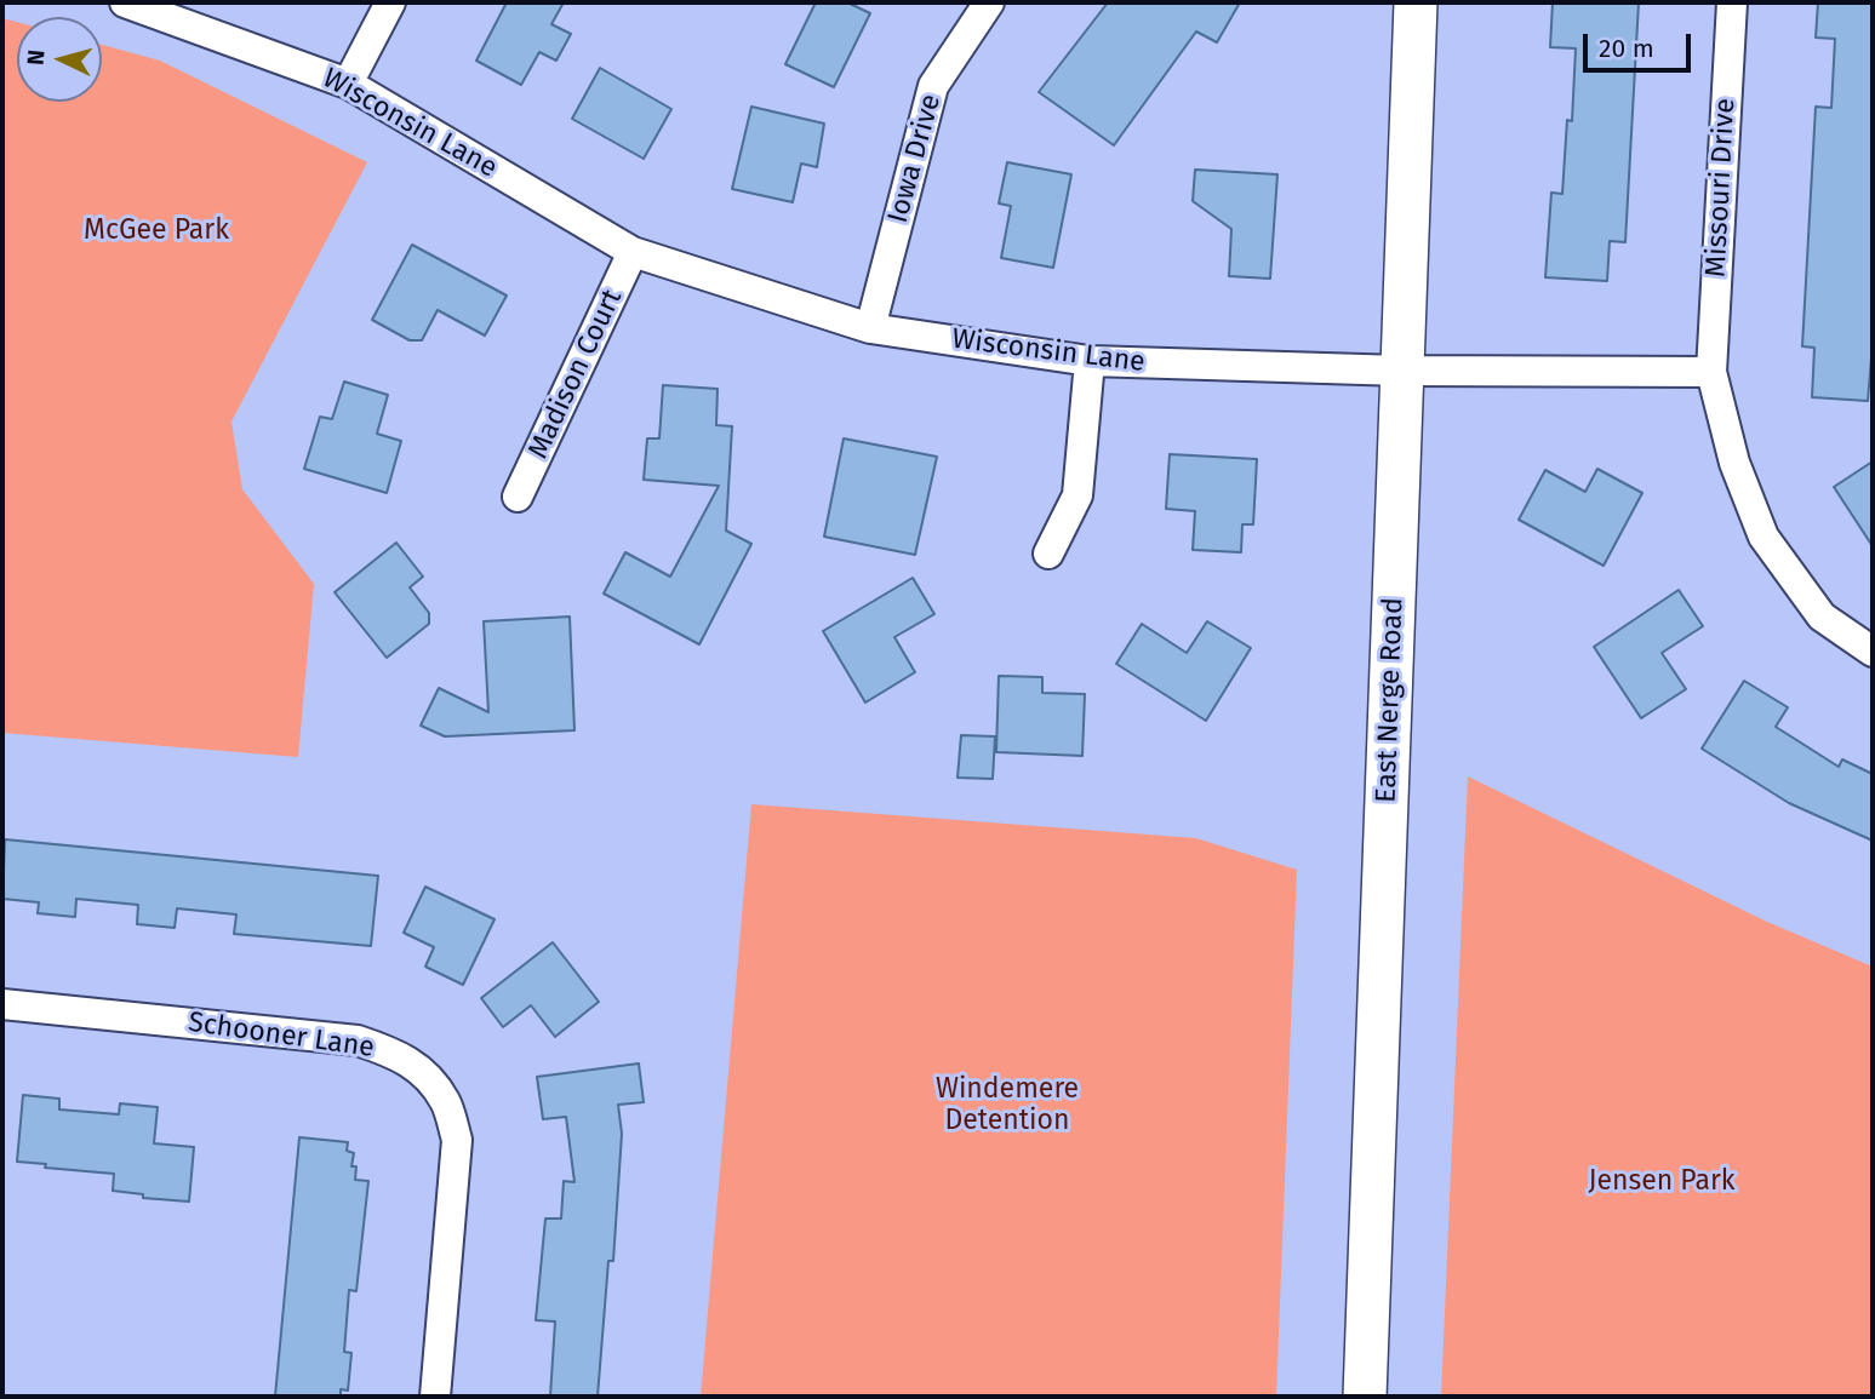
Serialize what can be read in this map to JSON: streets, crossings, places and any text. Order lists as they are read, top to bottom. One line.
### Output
{"streets":{"main road":["East Nerge Road"],"street":["Wisconsin Lane","Iowa Drive","Missouri Drive","Madison Court","Schooner Lane"]},"crossings":[["Wisconsin Lane","Iowa Drive"],["Wisconsin Lane","Missouri Drive"],["Wisconsin Lane","Madison Court"],["Wisconsin Lane","East Nerge Road"]],"parks":["McGee Park","Windemere Detention","Jensen Park"],"scale_bar":"20 m","north":"left"}
